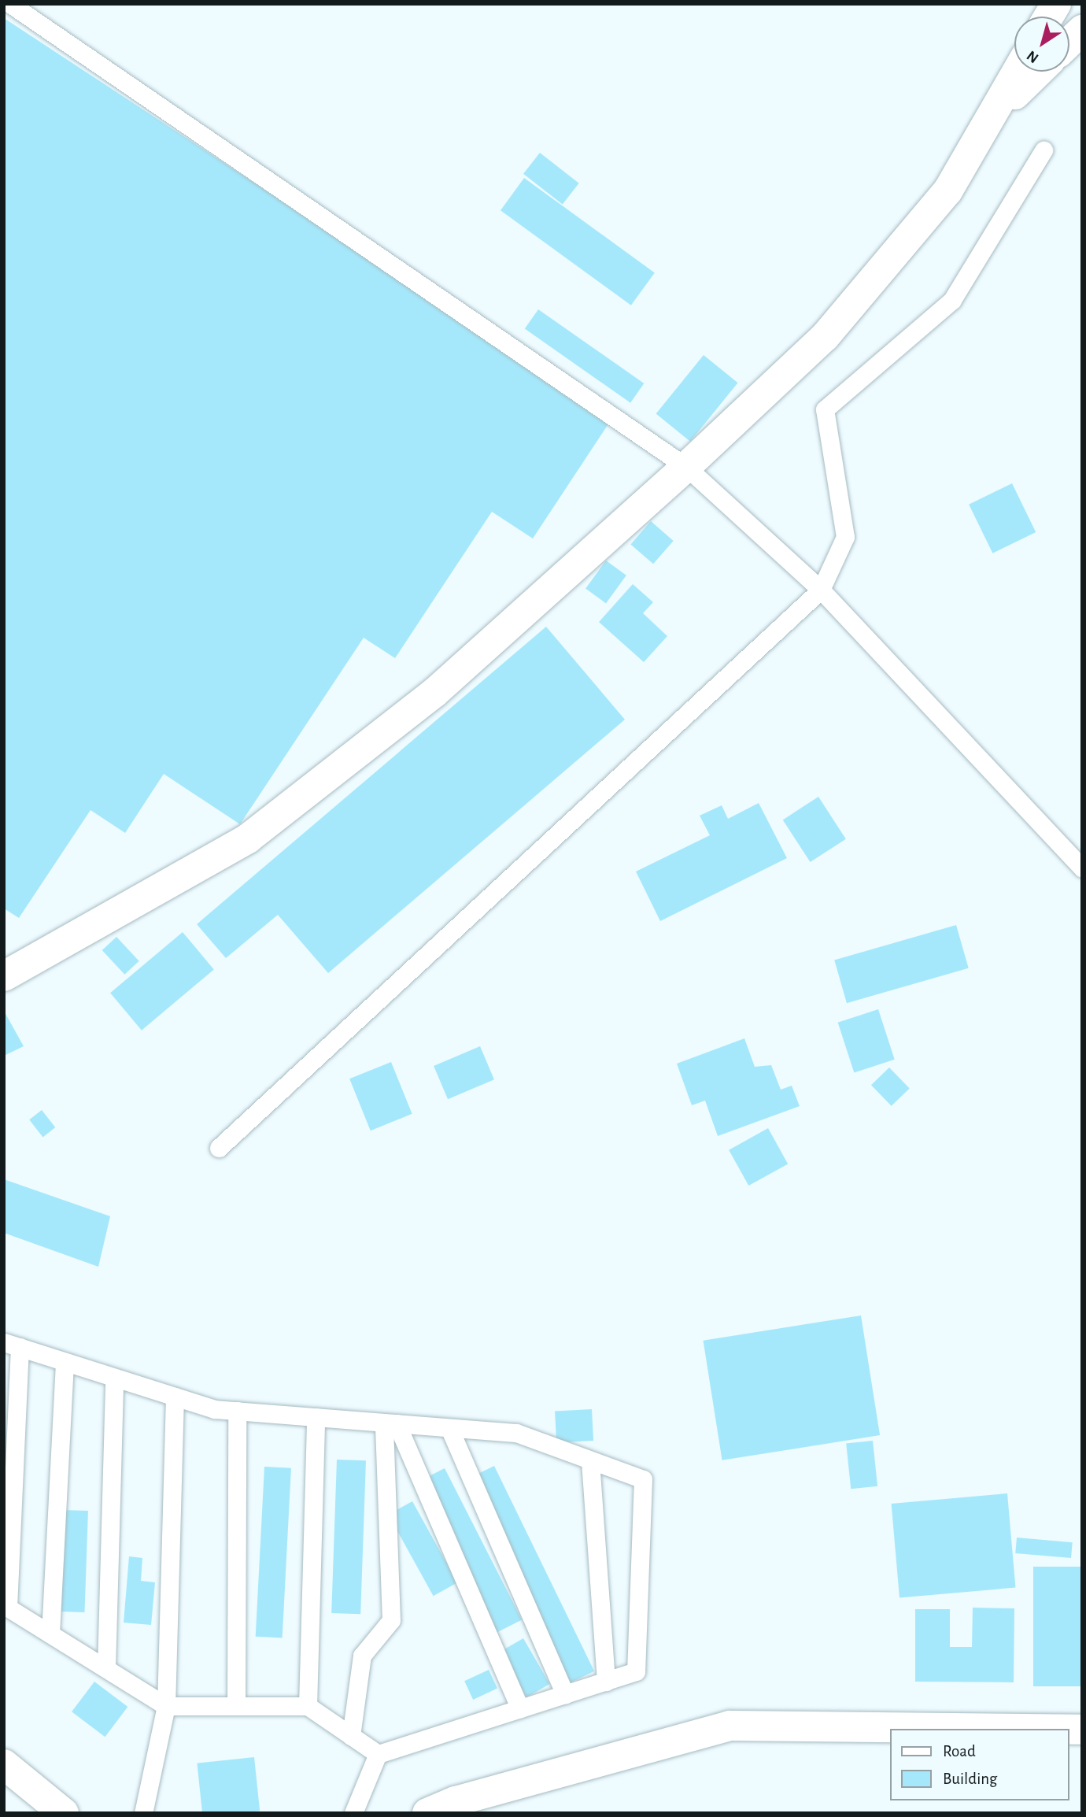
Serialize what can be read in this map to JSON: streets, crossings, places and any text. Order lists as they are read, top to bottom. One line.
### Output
{"legend":["Road","Building"],"north":"bottom left"}
